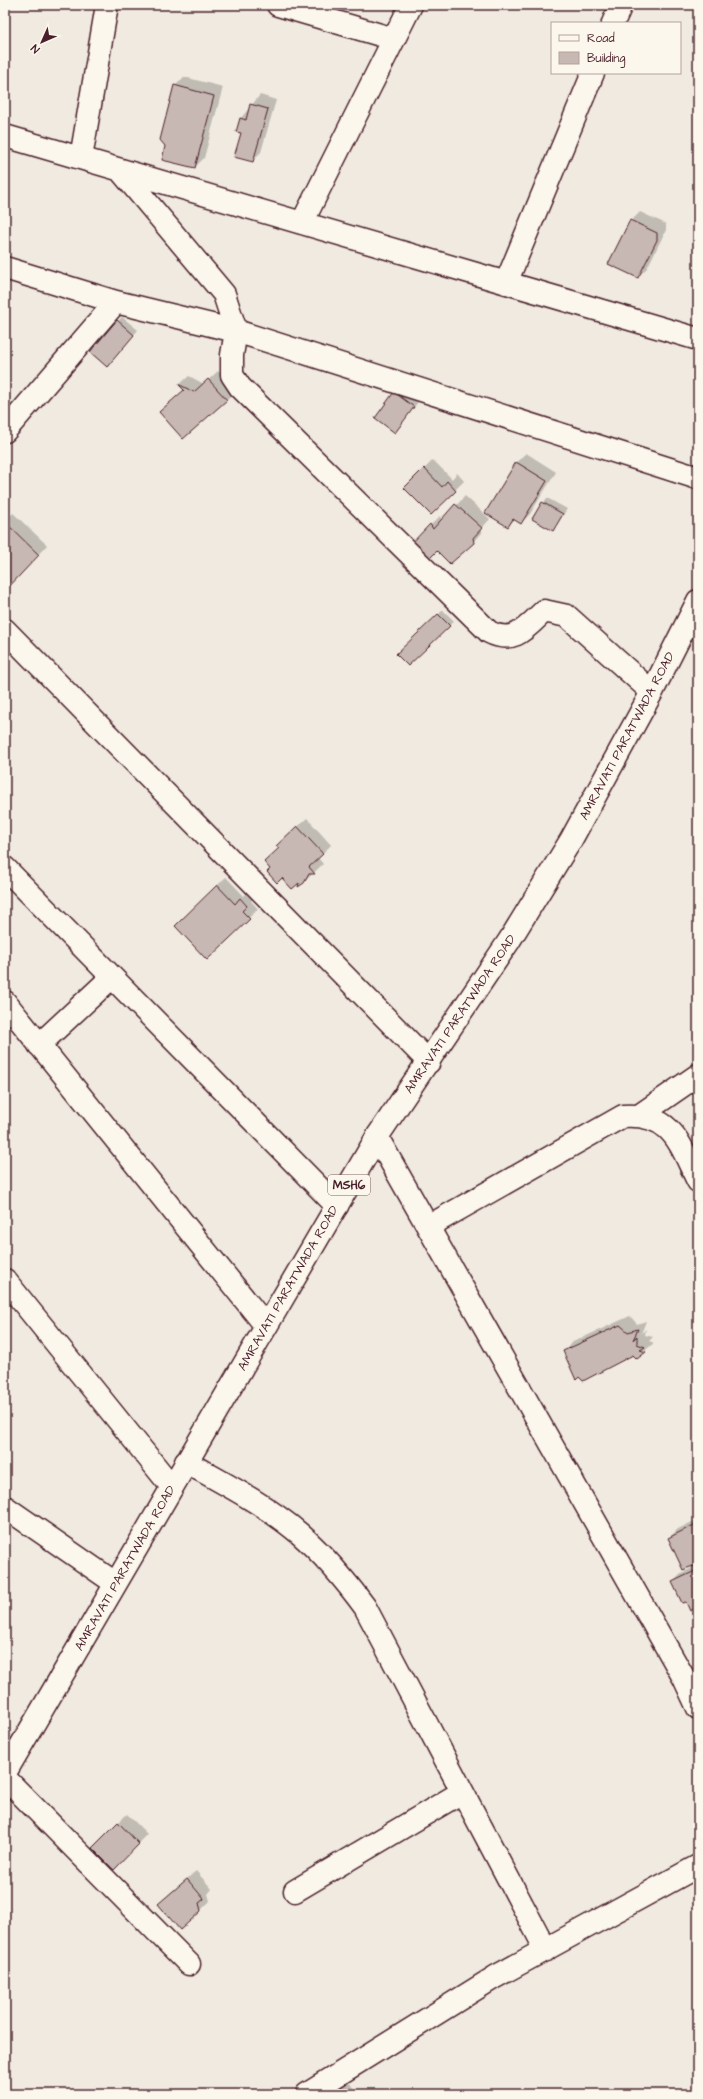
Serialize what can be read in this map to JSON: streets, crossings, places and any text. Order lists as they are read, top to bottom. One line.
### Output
{"streets":{"street":["AMRAVATI PARATWADA ROAD","MSH6"]},"legend":["Road","Building"],"north":"bottom left"}
